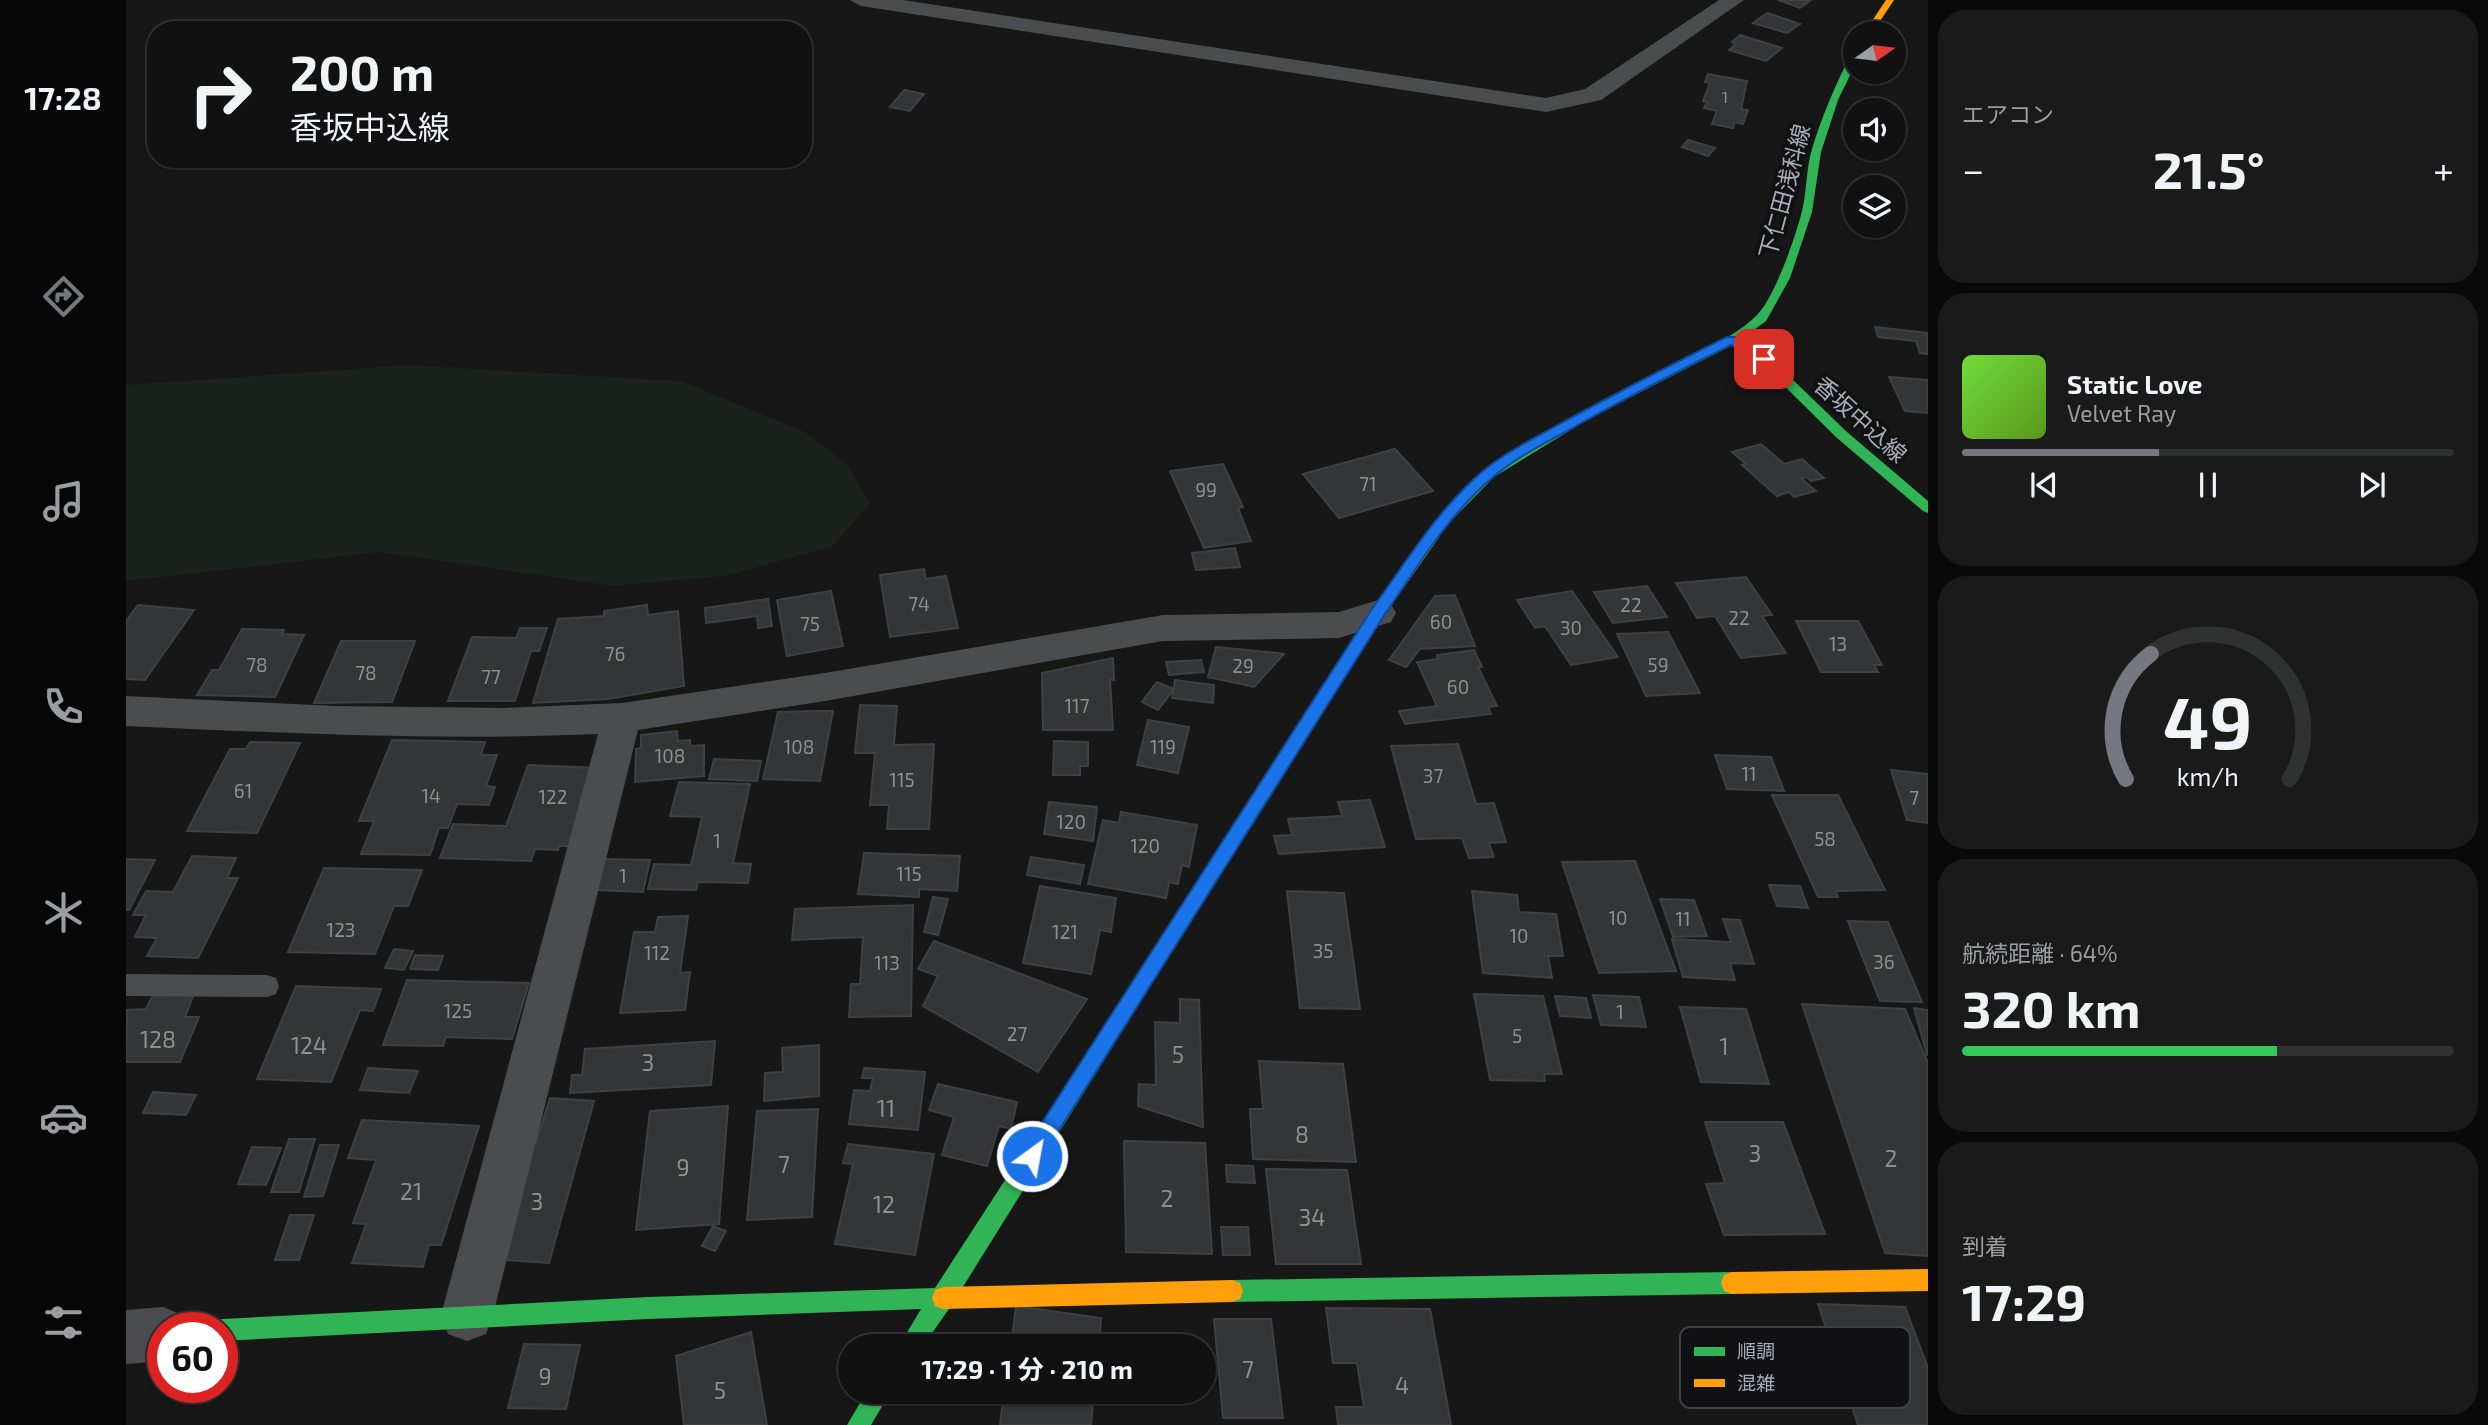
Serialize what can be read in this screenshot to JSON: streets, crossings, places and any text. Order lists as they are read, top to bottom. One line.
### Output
{"streets":{"main road":["下仁田浅科線","香坂中込線"]},"crossings":[["下仁田浅科線","香坂中込線"]],"house_numbers":["1","71","99","74","22","22","60","75","30","13","76","78","59","29","78","77","60","117","108","119","108","11","37","115","61","14","122","7","120","58","1","120","115","1","10","11","123","121","10","35","112","36","113","125","1","27","5","128","124","1","5","3","11","8","3","2","7","9","21","2","3","12","34","7","9","4","5"],"legend":["順調","混雑"],"north":"right","page":{"tabs":"17:28","tile":["エアコン",["航続距離 · 64%","320 km"],["到着","17:29"]],"turn":["200 m","香坂中込線"],"heat":["−","21.5°","+"],"song":["Static Love","Velvet Ray"],"limit":"60","trip":"17:29 · 1 分 · 210 m","gauge":["49","km/h"]}}
